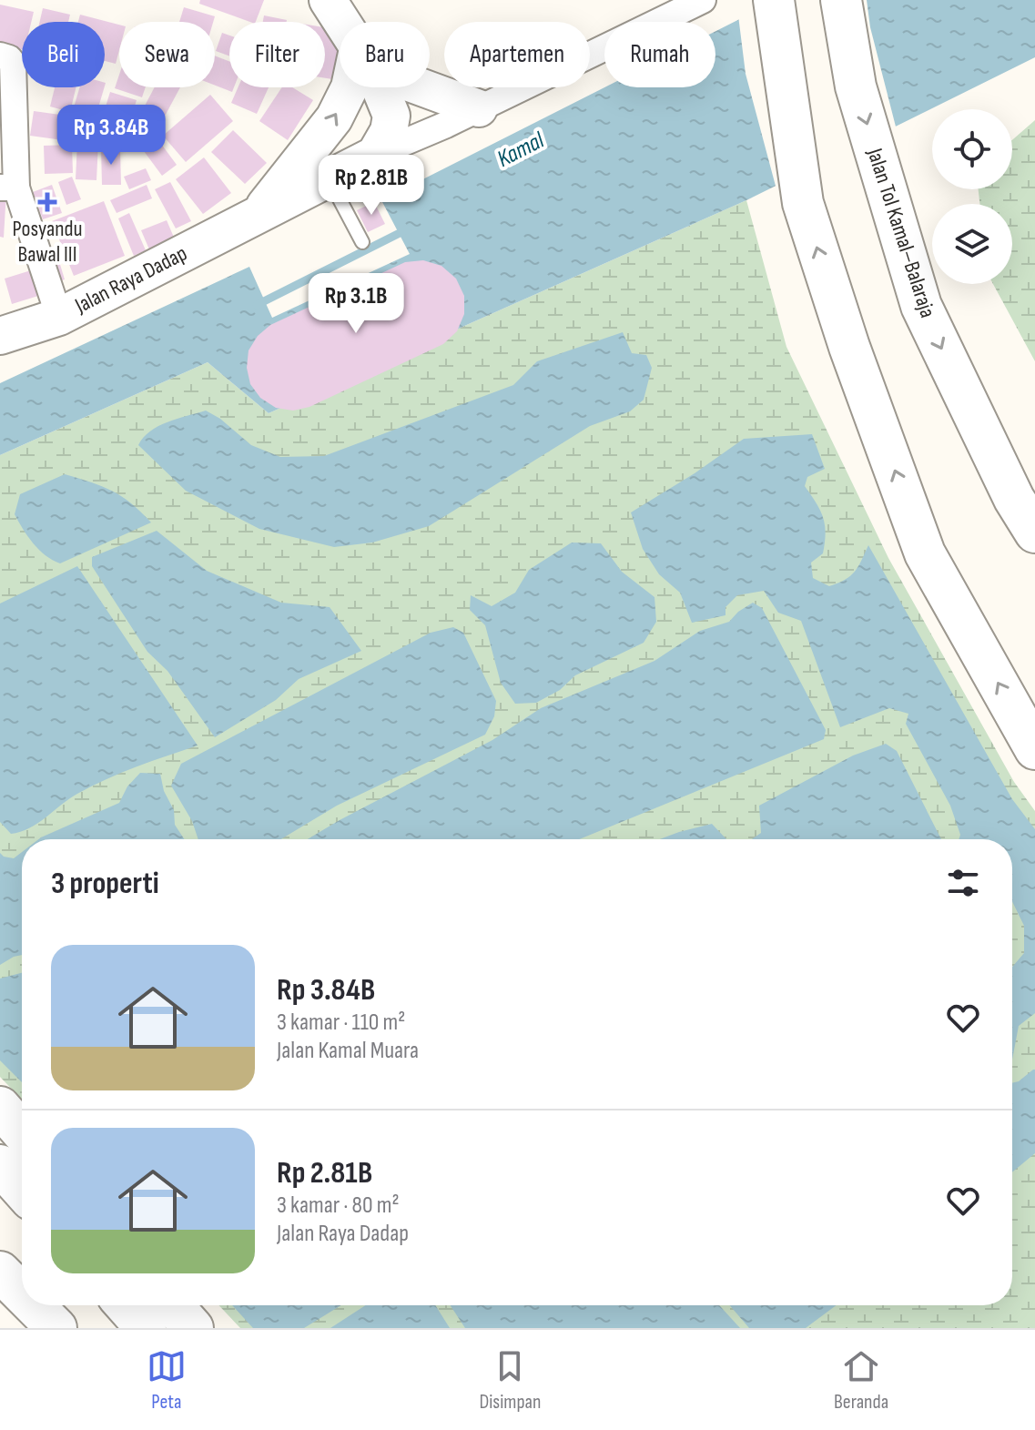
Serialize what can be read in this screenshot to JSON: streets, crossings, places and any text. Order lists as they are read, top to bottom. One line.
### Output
{"streets":{"highway":["Jalan Tol Kamal–Balaraja"],"main road":["Jalan Raya Dadap"]},"water":["Kamal"],"places":{"health":["Posyandu Bawal III"]},"page":{"chip":["Beli","Sewa","Filter","Baru","Apartemen","Rumah"],"price":["Rp 3.84B","Rp 2.81B","Rp 3.1B"],"heading":"3 properti","list":[{"name":"Rp 3.84B","note":"3 kamar · 110 m² · Jalan Kamal Muara"},{"name":"Rp 2.81B","note":"3 kamar · 80 m² · Jalan Raya Dadap"}],"tabs":["Peta","Disimpan","Beranda"]}}
